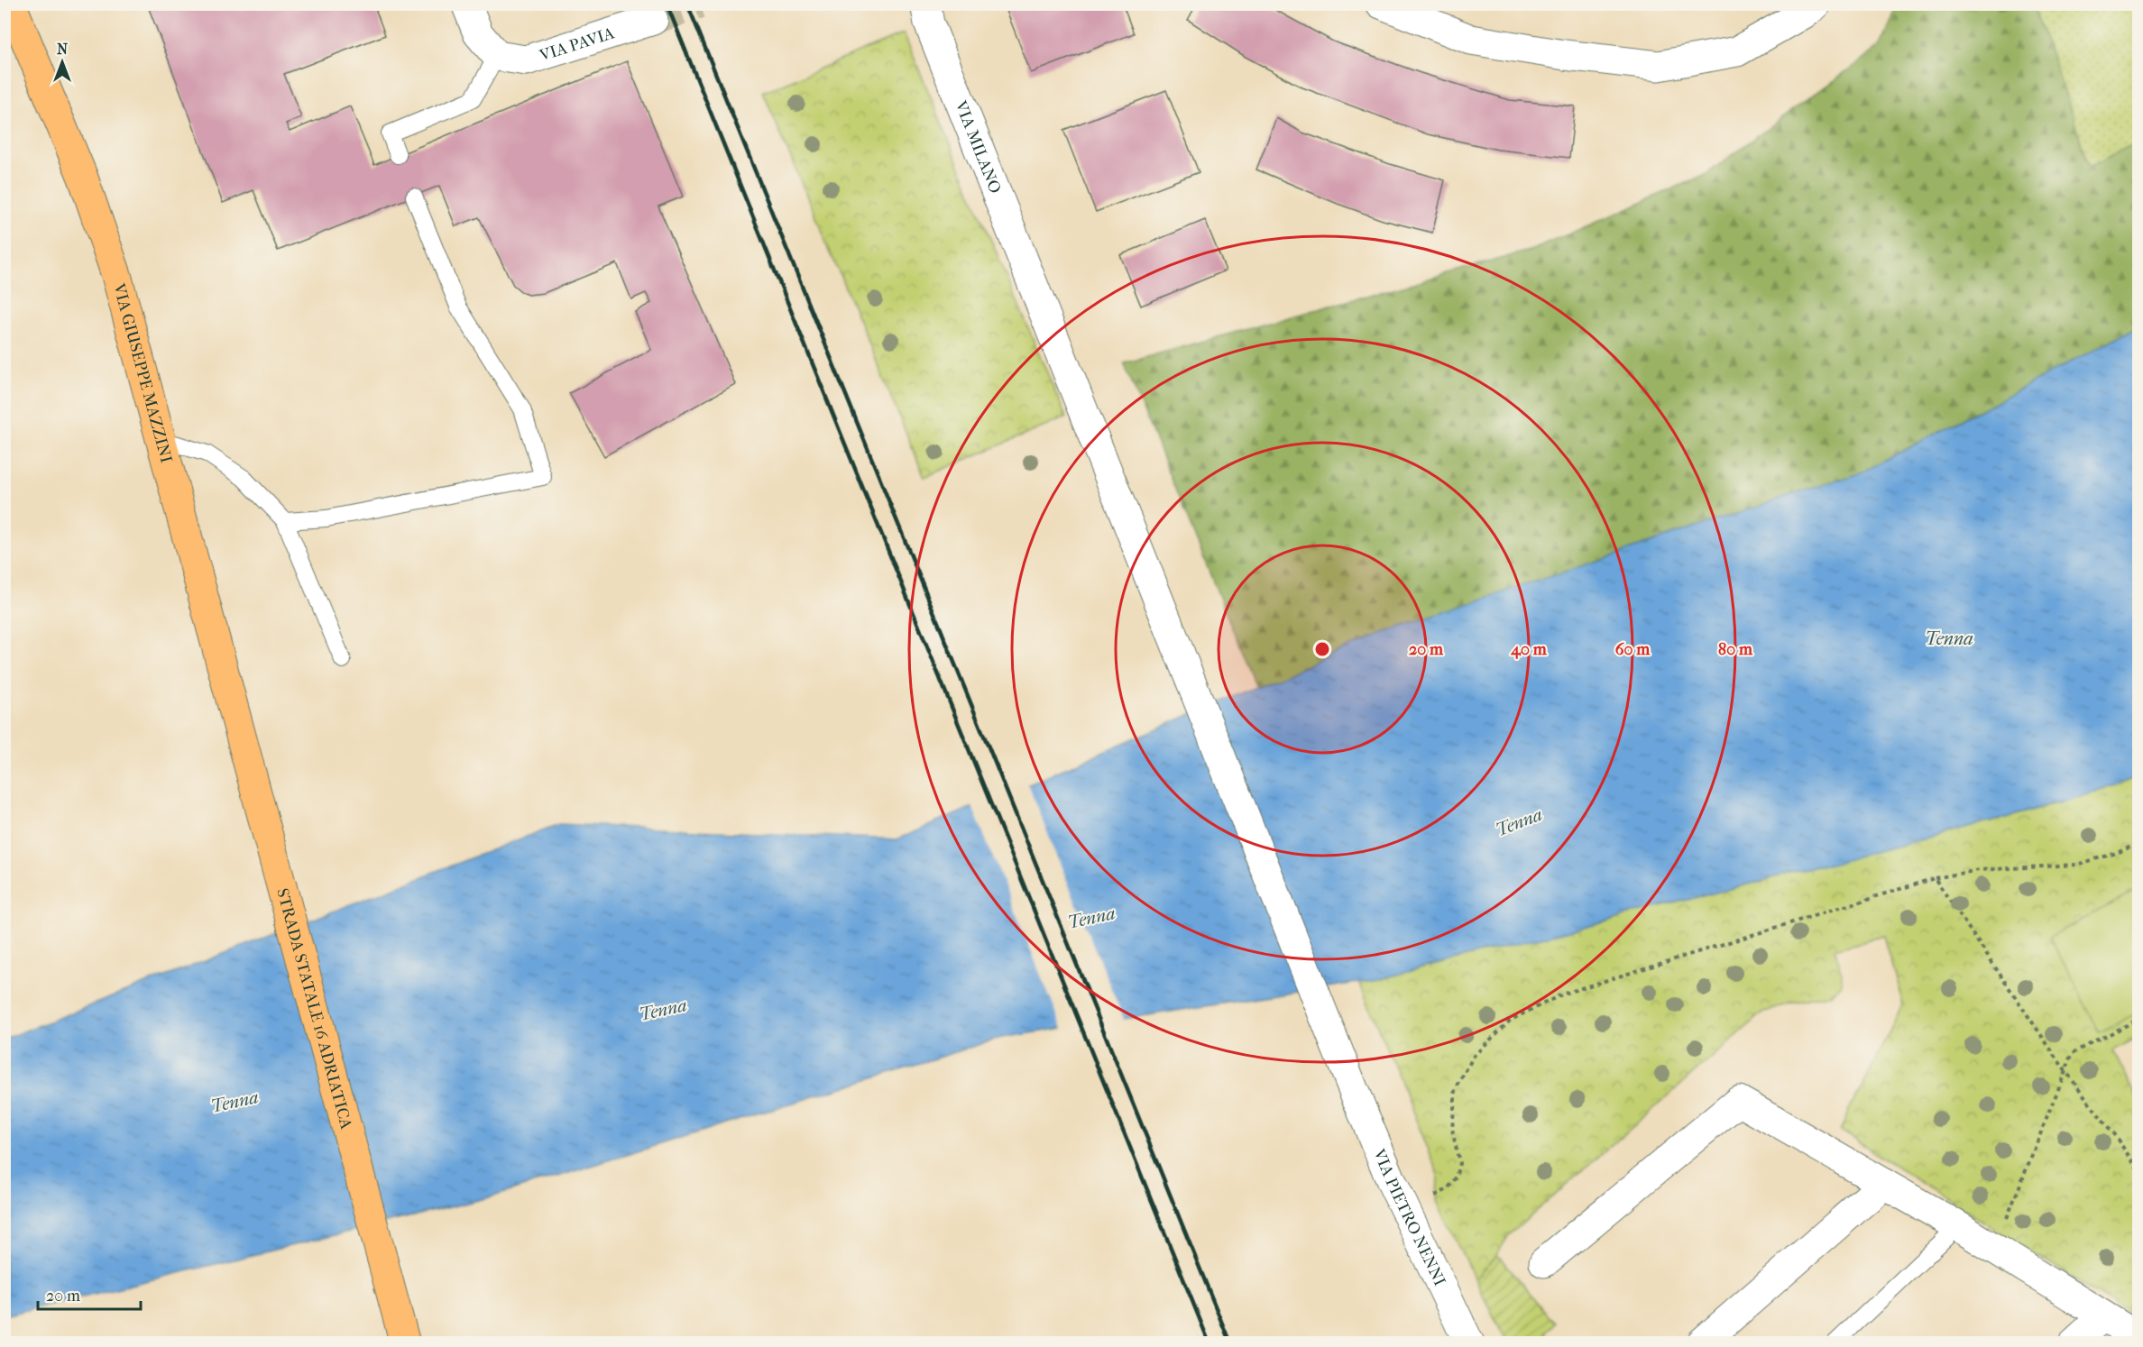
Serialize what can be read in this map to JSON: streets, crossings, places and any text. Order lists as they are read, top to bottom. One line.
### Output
{"streets":{"main road":["VIA GIUSEPPE MAZZINI","STRADA STATALE 16 ADRIATICA"],"street":["VIA PAVIA","VIA MILANO","VIA PIETRO NENNI"]},"crossings":[["VIA MILANO","VIA PIETRO NENNI"],["VIA GIUSEPPE MAZZINI","STRADA STATALE 16 ADRIATICA"]],"water":["Tenna"],"scale_bar":"20 m","north":"top","rings":["20 m","40 m","60 m","80 m"]}
